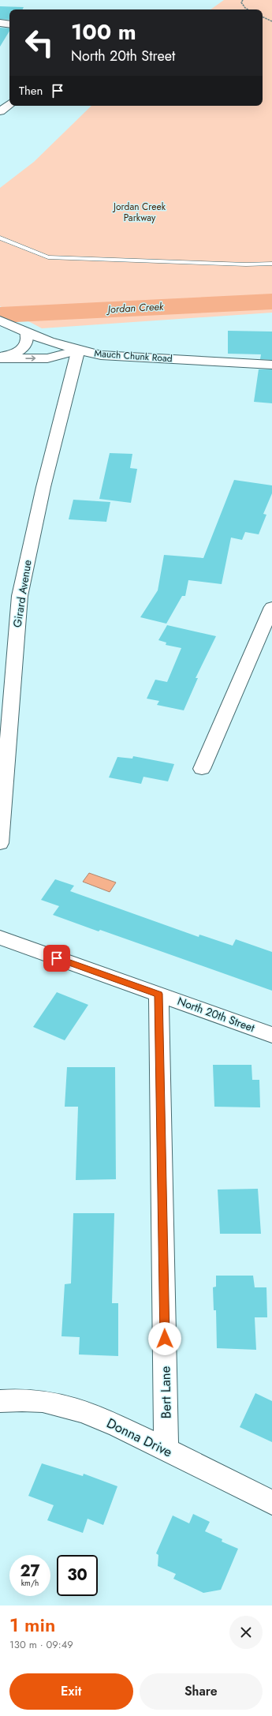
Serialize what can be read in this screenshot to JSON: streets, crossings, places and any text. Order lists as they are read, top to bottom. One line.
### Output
{"streets":{"street":["Mauch Chunk Road","Girard Avenue","North 20th Street","Bert Lane","Donna Drive"]},"crossings":[["Mauch Chunk Road","Girard Avenue"],["North 20th Street","Bert Lane"],["Bert Lane","Donna Drive"]],"water":["Jordan Creek"],"parks":["Jordan Creek Parkway"],"page":{"turn":["100 m","North 20th Street"],"then":"Then","speed":"27 km/h","limit":"30","heading":["1 min","130 m · 09:49"],"buttons":["Exit","Share"]}}
